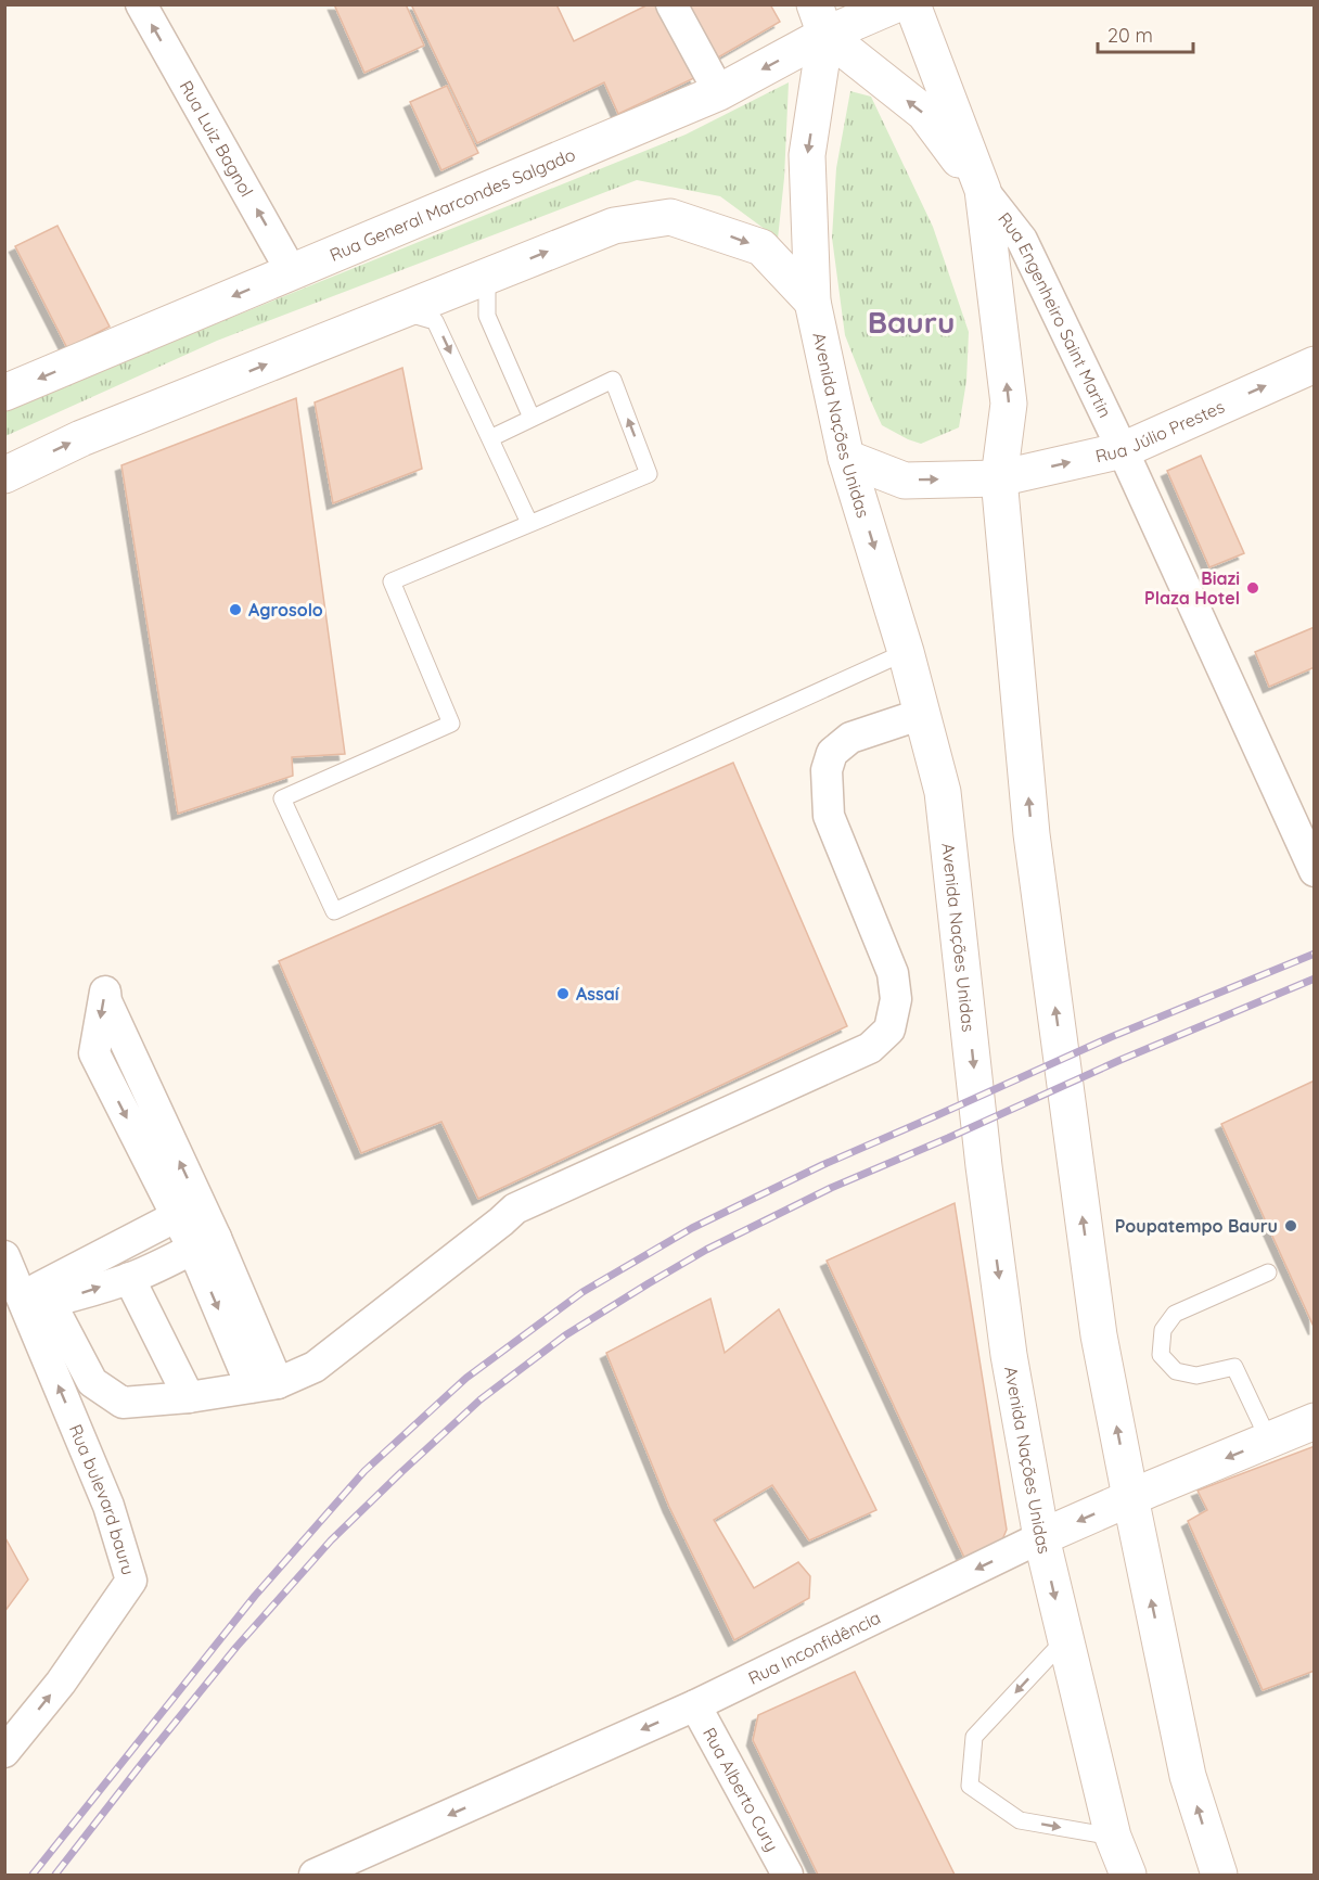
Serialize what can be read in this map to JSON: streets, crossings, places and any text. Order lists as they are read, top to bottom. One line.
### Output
{"streets":{"main road":["Rua General Marcondes Salgado","Avenida Nações Unidas","Rua Júlio Prestes","Rua Inconfidência"],"street":["Rua Luiz Bagnol","Rua Engenheiro Saint Martin","Rua bulevard bauru","Rua Alberto Cury"]},"crossings":[["Rua Luiz Bagnol","Rua General Marcondes Salgado"],["Rua General Marcondes Salgado","Avenida Nações Unidas"],["Rua Engenheiro Saint Martin","Rua Júlio Prestes"],["Avenida Nações Unidas","Rua Júlio Prestes"],["Avenida Nações Unidas","Rua Inconfidência"],["Rua Inconfidência","Rua Alberto Cury"]],"one_way":["Rua Luiz Bagnol","Rua Júlio Prestes","Rua bulevard bauru","Rua Inconfidência"],"districts":["Bauru"],"places":["Biazi Plaza Hotel","Agrosolo","Assaí","Poupatempo Bauru"],"scale_bar":"20 m"}
